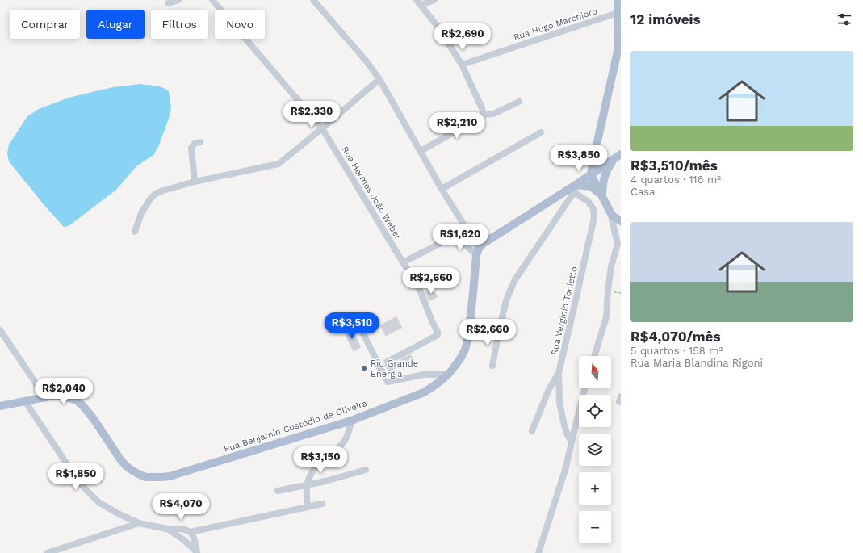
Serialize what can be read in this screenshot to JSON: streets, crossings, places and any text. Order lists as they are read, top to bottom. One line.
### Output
{"streets":{"main road":["Rua Benjamin Custódio de Oliveira"],"street":["Rua Hugo Marchioro","Rua Hermes João Weber","Rua Vergínio Tonietto"]},"places":["Rio Grande Energia"],"north":"top","page":{"heading":"12 imóveis","chip":["Comprar","Alugar","Filtros","Novo"],"price":["R$2,690","R$2,330","R$2,210","R$3,850","R$1,620","R$2,660","R$3,510","R$2,660","R$2,040","R$3,150","R$1,850","R$4,070"],"list":[{"name":"R$3,510/mês","note":"4 quartos · 116 m² · Casa"},{"name":"R$4,070/mês","note":"5 quartos · 158 m² · Rua Maria Blandina Rigoni"}],"map_buttons":["+","−"]}}
